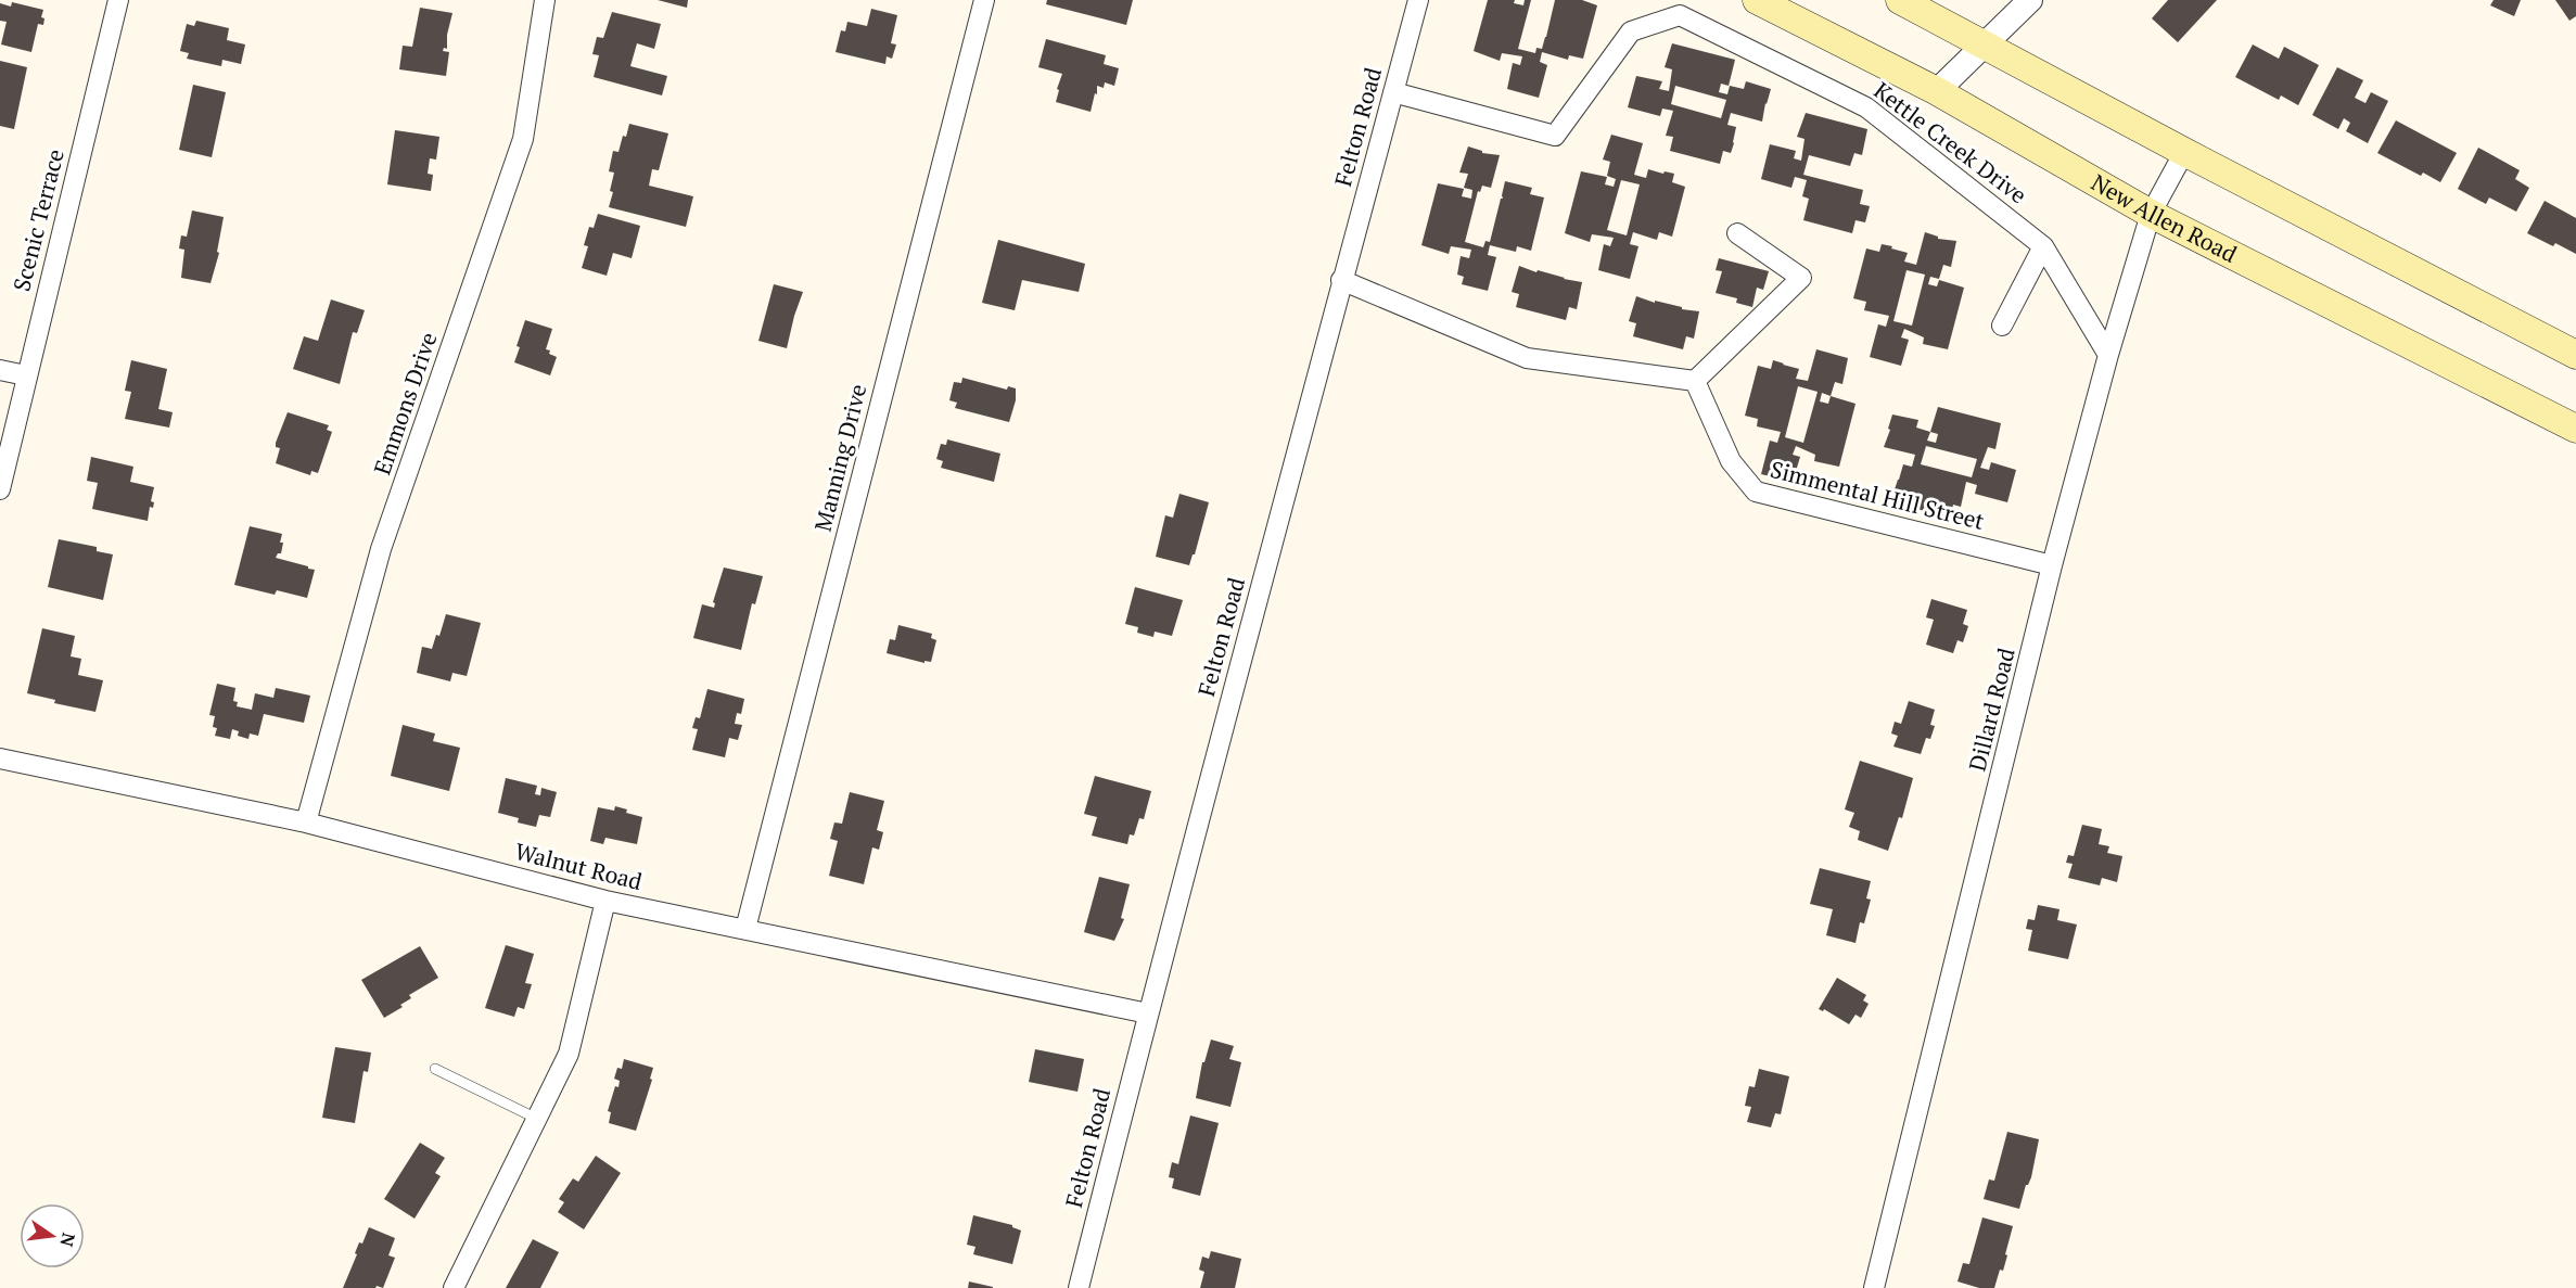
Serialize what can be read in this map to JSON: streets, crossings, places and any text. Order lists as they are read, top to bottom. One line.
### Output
{"streets":{"main road":["New Allen Road"],"street":["Felton Road","Kettle Creek Drive","Scenic Terrace","Emmons Drive","Manning Drive","Simmental Hill Street","Dillard Road","Walnut Road"]},"crossings":[["Felton Road","Kettle Creek Drive"],["Felton Road","Walnut Road"],["Kettle Creek Drive","Dillard Road"],["New Allen Road","Dillard Road"],["Emmons Drive","Walnut Road"],["Manning Drive","Walnut Road"],["Simmental Hill Street","Dillard Road"]],"north":"right"}
